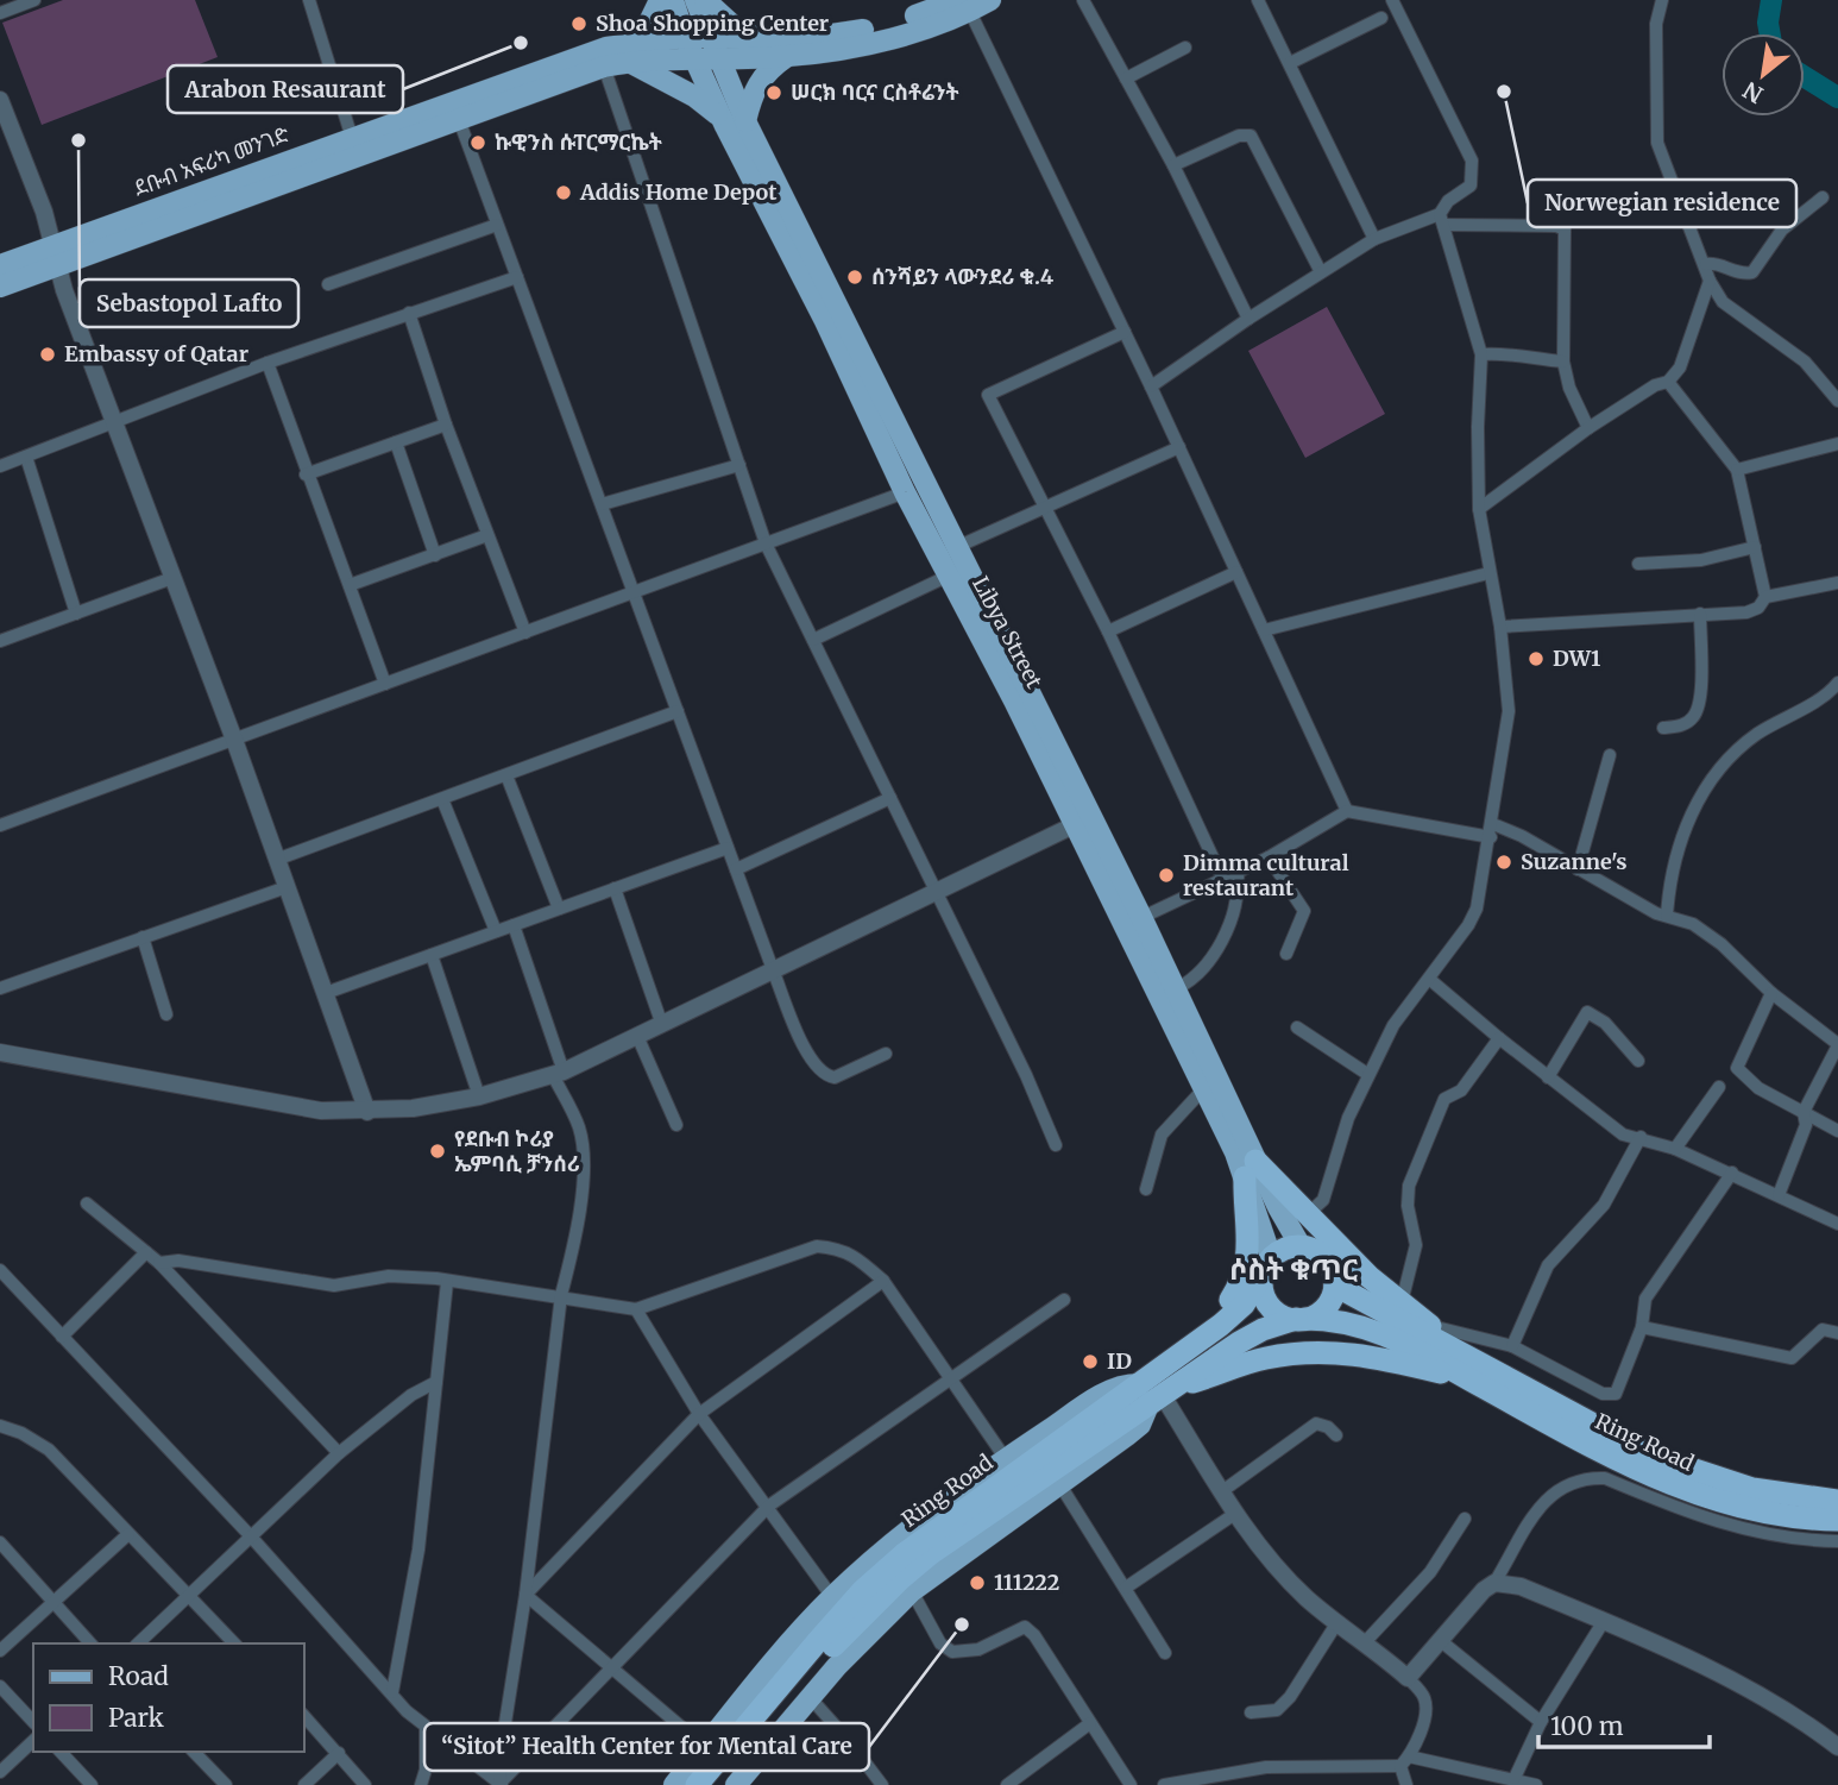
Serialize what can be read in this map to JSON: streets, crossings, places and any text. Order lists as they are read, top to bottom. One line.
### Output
{"streets":{"highway":["Ring Road"],"main road":["ደቡብ አፍሪካ መንገድ","Libya Street"]},"crossings":[["Libya Street","Ring Road"]],"districts":["ሶስት ቁጥር"],"places":["Shoa Shopping Center","Arabon Resaurant","Norwegian residence","ሠርክ ባርና ርስቶሬንት","Sebastopol Lafto","ኩዊንስ ሱፐርማርኬት","Addis Home Depot","ሰንሻይን ላውንደሪ ቁ.4","Embassy of Qatar","DW1","Suzanne's","Dimma cultural restaurant","የደቡብ ኮሪያ ኤምባሲ ቻንሰሪ","ID","111222","“Sitot” Health Center for Mental Care"],"legend":["Road","Park"],"scale_bar":"100 m","north":"bottom left"}
